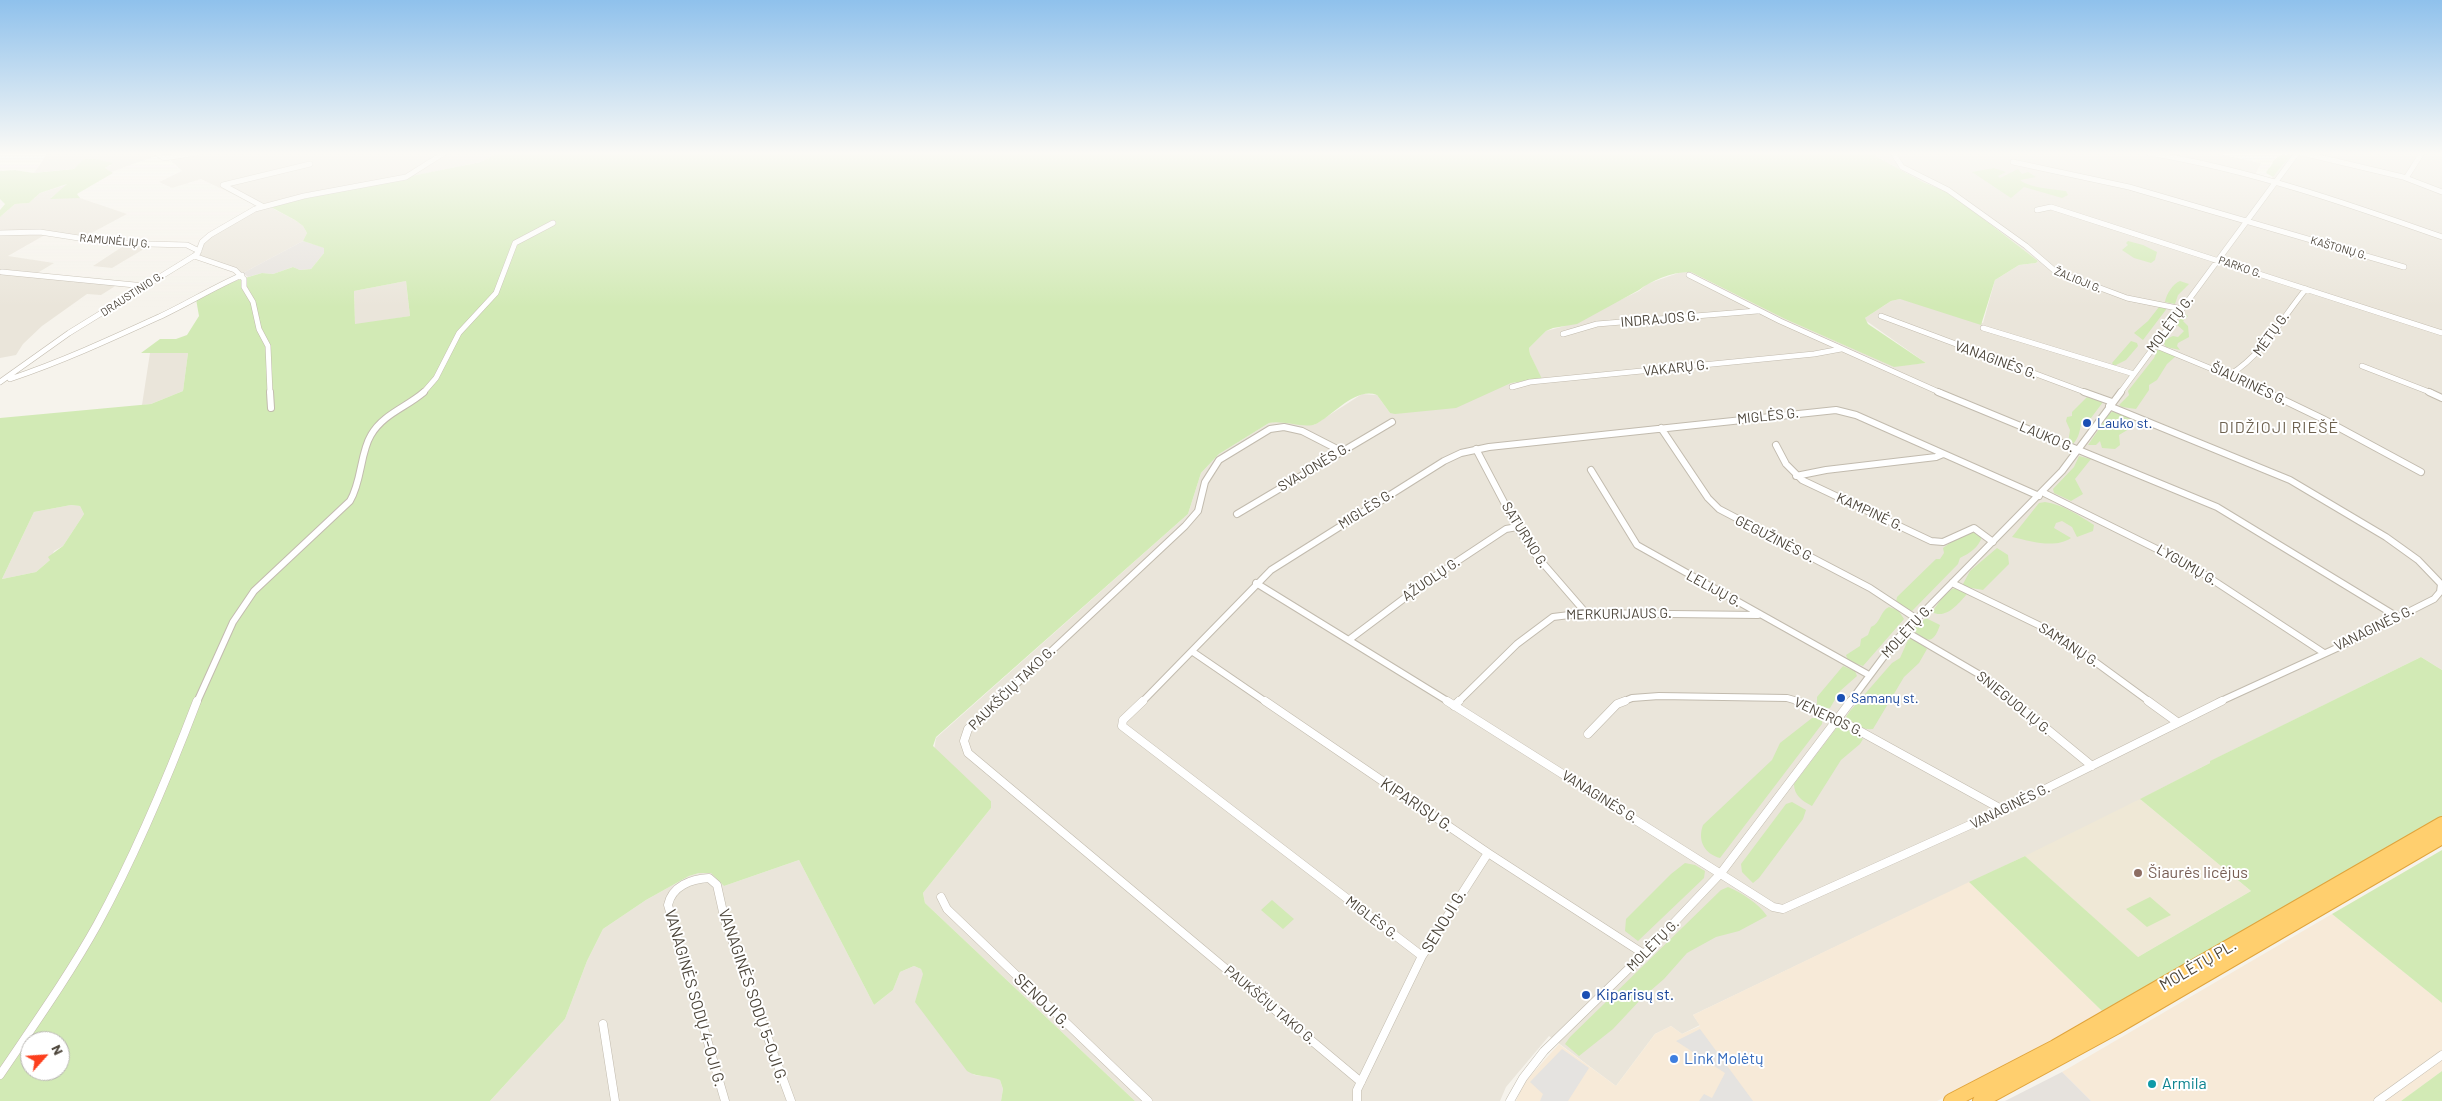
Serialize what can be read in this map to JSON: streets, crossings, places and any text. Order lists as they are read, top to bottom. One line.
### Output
{"streets":{"highway":["MOLĖTŲ PL."],"street":["RAMUNĖLIŲ G.","KAŠTONŲ G.","PARKO G.","ŽALIOJI G.","DRAUSTINIO G.","INDRAJOS G.","MOLĖTŲ G.","MĖTŲ G.","VANAGINĖS G.","VAKARŲ G.","ŠIAURINĖS G.","MIGLĖS G.","LAUKO G.","SVAJONĖS G.","KAMPINĖ G.","SATURNO G.","GEGUŽINĖS G.","LYGUMŲ G.","ĄŽUOLŲ G.","LELIJŲ G.","MERKURIJAUS G.","SAMANŲ G.","PAUKŠČIŲ TAKO G.","SNIEGUOLIŲ G.","VENEROS G.","KIPARISŲ G.","SENOJI G.","VANAGINĖS SODŲ 5-OJI G.","VANAGINĖS SODŲ 4-OJI G."]},"crossings":[["RAMUNĖLIŲ G.","DRAUSTINIO G."],["KAŠTONŲ G.","MOLĖTŲ G."],["PARKO G.","MOLĖTŲ G."],["PARKO G.","MĖTŲ G."],["ŽALIOJI G.","MOLĖTŲ G."],["INDRAJOS G.","LAUKO G."],["MOLĖTŲ G.","VANAGINĖS G."],["MOLĖTŲ G.","ŠIAURINĖS G."],["MOLĖTŲ G.","MIGLĖS G."],["MOLĖTŲ G.","LAUKO G."],["MOLĖTŲ G.","KAMPINĖ G."],["MOLĖTŲ G.","GEGUŽINĖS G."],["MOLĖTŲ G.","LYGUMŲ G."],["MOLĖTŲ G.","LELIJŲ G."],["MOLĖTŲ G.","SAMANŲ G."],["MOLĖTŲ G.","SNIEGUOLIŲ G."],["MOLĖTŲ G.","VENEROS G."],["MOLĖTŲ G.","KIPARISŲ G."],["MĖTŲ G.","ŠIAURINĖS G."],["VANAGINĖS G.","MIGLĖS G."],["VANAGINĖS G.","LAUKO G."],["VANAGINĖS G.","LYGUMŲ G."],["VANAGINĖS G.","ĄŽUOLŲ G."],["VANAGINĖS G.","MERKURIJAUS G."],["VANAGINĖS G.","SAMANŲ G."],["VANAGINĖS G.","SNIEGUOLIŲ G."],["VANAGINĖS G.","VENEROS G."],["VAKARŲ G.","LAUKO G."],["MIGLĖS G.","KAMPINĖ G."],["MIGLĖS G.","SATURNO G."],["MIGLĖS G.","GEGUŽINĖS G."],["MIGLĖS G.","LYGUMŲ G."],["MIGLĖS G.","KIPARISŲ G."],["MIGLĖS G.","SENOJI G."],["SVAJONĖS G.","PAUKŠČIŲ TAKO G."],["SATURNO G.","ĄŽUOLŲ G."],["SATURNO G.","MERKURIJAUS G."],["LELIJŲ G.","MERKURIJAUS G."],["PAUKŠČIŲ TAKO G.","SENOJI G."],["KIPARISŲ G.","SENOJI G."],["VANAGINĖS SODŲ 5-OJI G.","VANAGINĖS SODŲ 4-OJI G."]],"districts":["DIDŽIOJI RIEŠĖ"],"places":["Lauko st.","Samanų st.","Šiaurės licėjus","Kiparisų st.","Link Molėtų","Armila"],"north":"top right"}
